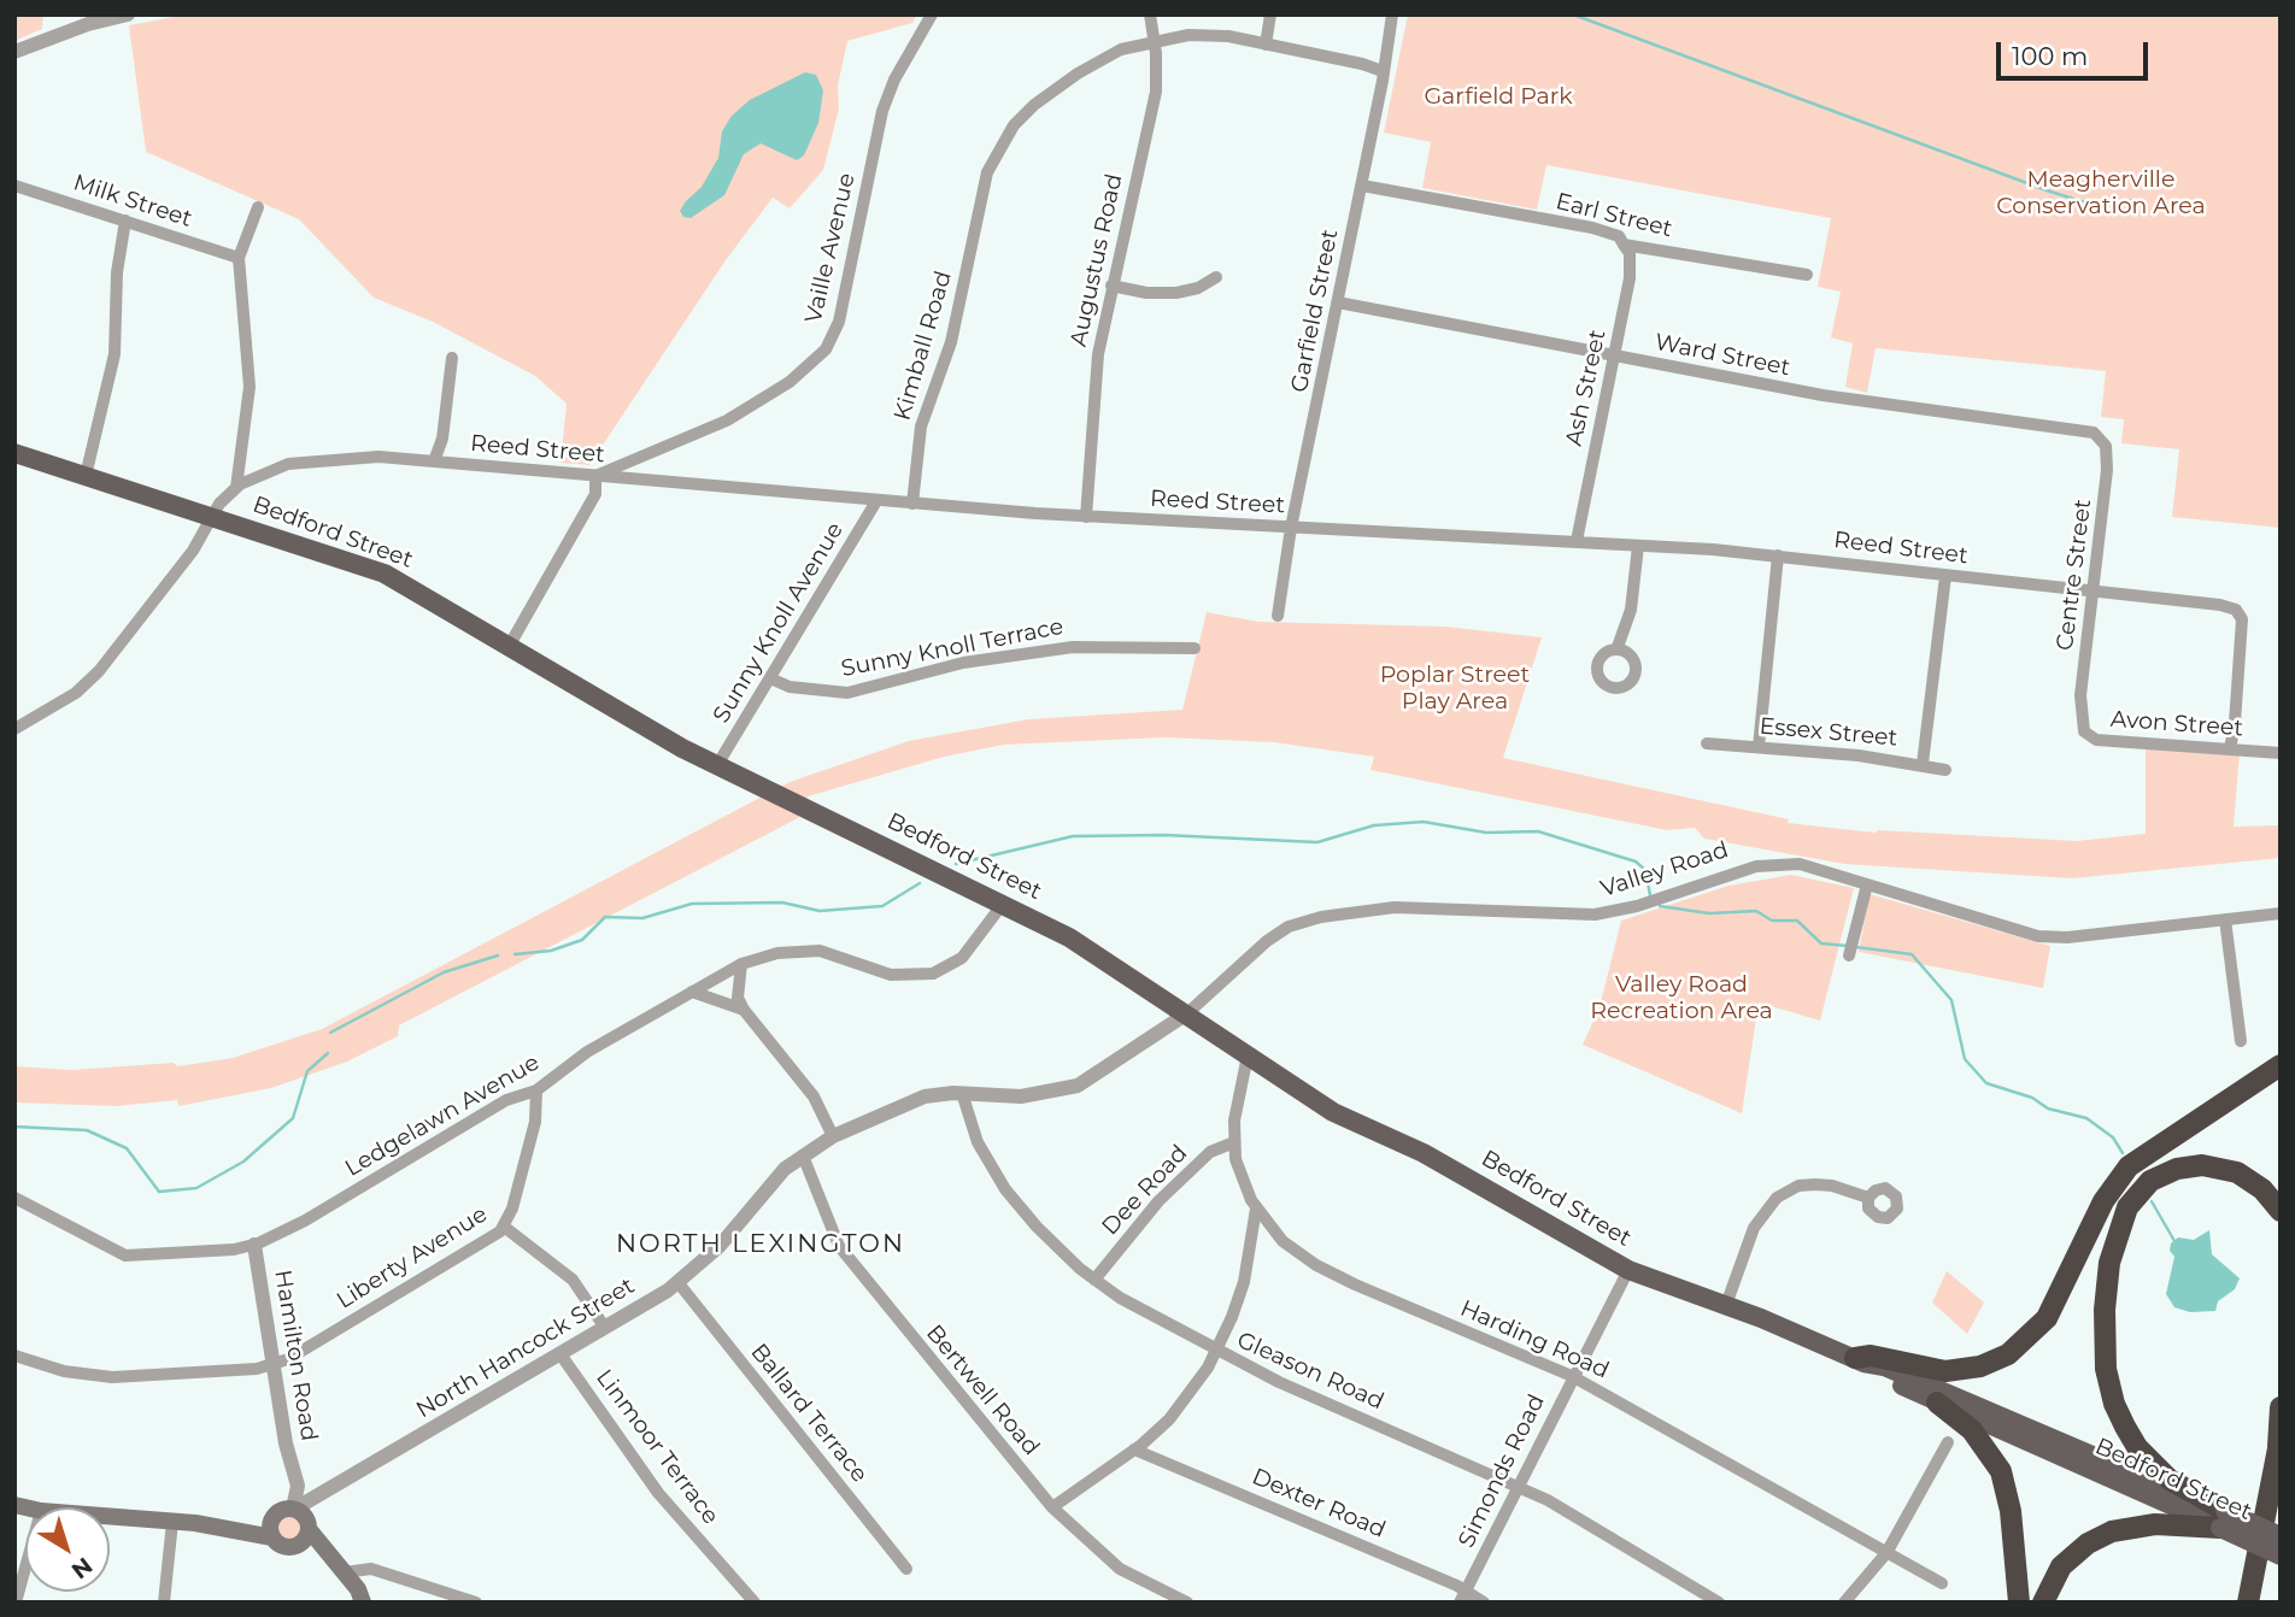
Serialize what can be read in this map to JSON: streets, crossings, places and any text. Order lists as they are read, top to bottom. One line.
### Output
{"streets":{"main road":["Bedford Street"],"street":["Milk Street","Earl Street","Vaille Avenue","Augustus Road","Garfield Street","Kimball Road","Ward Street","Ash Street","Reed Street","Centre Street","Sunny Knoll Avenue","Sunny Knoll Terrace","Avon Street","Essex Street","Valley Road","Ledgelawn Avenue","Dee Road","Liberty Avenue","Harding Road","North Hancock Street","Hamilton Road","Gleason Road","Bertwell Road","Ballard Terrace","Linmoor Terrace","Simonds Road","Dexter Road"]},"crossings":[["Earl Street","Garfield Street"],["Earl Street","Ash Street"],["Vaille Avenue","Reed Street"],["Augustus Road","Kimball Road"],["Augustus Road","Reed Street"],["Garfield Street","Kimball Road"],["Garfield Street","Ward Street"],["Garfield Street","Reed Street"],["Kimball Road","Reed Street"],["Ward Street","Ash Street"],["Ward Street","Centre Street"],["Ash Street","Reed Street"],["Reed Street","Bedford Street"],["Reed Street","Centre Street"],["Reed Street","Sunny Knoll Avenue"],["Reed Street","Avon Street"],["Bedford Street","Sunny Knoll Avenue"],["Bedford Street","Valley Road"],["Bedford Street","Ledgelawn Avenue"],["Bedford Street","Harding Road"],["Bedford Street","North Hancock Street"],["Bedford Street","Simonds Road"],["Centre Street","Avon Street"],["Sunny Knoll Avenue","Sunny Knoll Terrace"],["Valley Road","North Hancock Street"],["Ledgelawn Avenue","Liberty Avenue"],["Ledgelawn Avenue","Hamilton Road"],["Dee Road","Harding Road"],["Dee Road","Gleason Road"],["Liberty Avenue","Hamilton Road"],["Harding Road","Simonds Road"],["North Hancock Street","Hamilton Road"],["North Hancock Street","Gleason Road"],["North Hancock Street","Bertwell Road"],["North Hancock Street","Ballard Terrace"],["North Hancock Street","Linmoor Terrace"],["Gleason Road","Simonds Road"],["Simonds Road","Dexter Road"]],"districts":["NORTH LEXINGTON"],"parks":["Garfield Park","Meagherville Conservation Area","Poplar Street Play Area","Valley Road Recreation Area"],"scale_bar":"100 m","north":"bottom right"}
